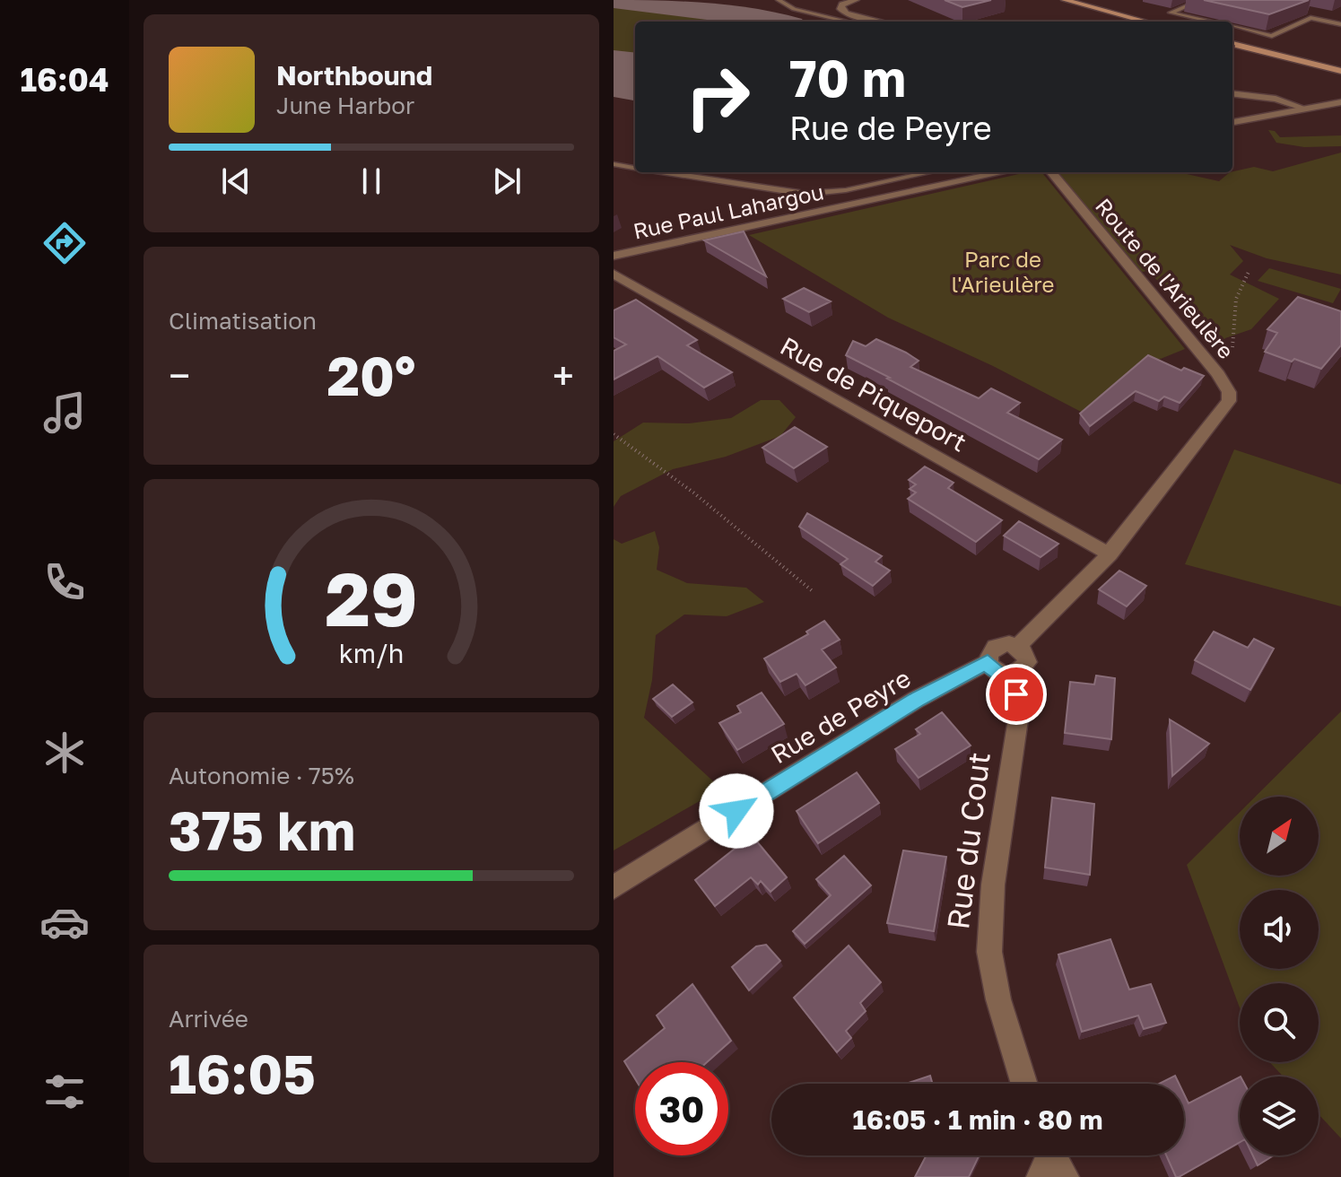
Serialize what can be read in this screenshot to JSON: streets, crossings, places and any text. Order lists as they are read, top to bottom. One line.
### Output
{"streets":{"street":["Rue Paul Lahargou","Route de l'Arieulère","Rue de Piqueport","Rue de Peyre","Rue du Cout"]},"crossings":[["Route de l'Arieulère","Rue de Piqueport"],["Route de l'Arieulère","Rue de Peyre"],["Rue de Piqueport","Rue de Peyre"],["Rue de Peyre","Rue du Cout"]],"parks":["Parc de l'Arieulère"],"north":"top right","page":{"tabs":"16:04","turn":["70 m","Rue de Peyre"],"song":["Northbound","June Harbor"],"tile":["Climatisation",["Autonomie · 75%","375 km"],["Arrivée","16:05"]],"heat":["−","20°","+"],"limit":"30","trip":"16:05 · 1 min · 80 m","gauge":["29","km/h"]}}
